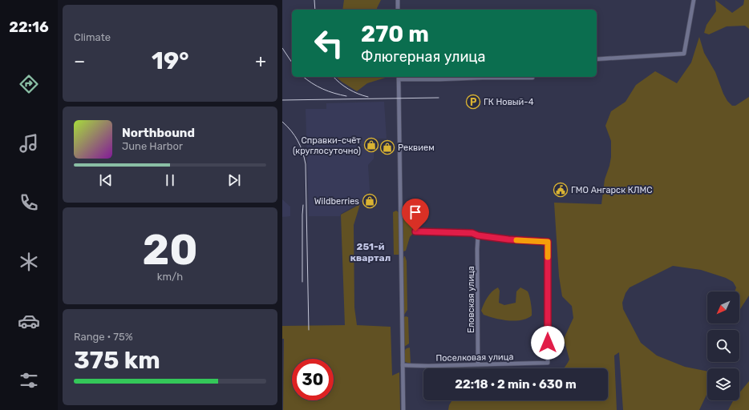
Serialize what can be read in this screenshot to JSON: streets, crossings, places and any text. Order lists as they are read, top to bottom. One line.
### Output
{"streets":{"street":["Еловская улица","Поселковая улица"]},"crossings":[["Еловская улица","Поселковая улица"]],"districts":["251-й квартал"],"places":{"parking":["ГК Новый-4"],"shop":["Справки-счёт (круглосуточно)","Реквием","Wildberries"],"public building":["ГМО Ангарск КЛМС"]},"north":"bottom left","page":{"tabs":"22:16","tile":["Climate",["20","km/h"],["Range · 75%","375 km"]],"turn":["270 m","Флюгерная улица"],"heat":["−","19°","+"],"song":["Northbound","June Harbor"],"limit":"30","trip":"22:18 · 2 min · 630 m"}}
